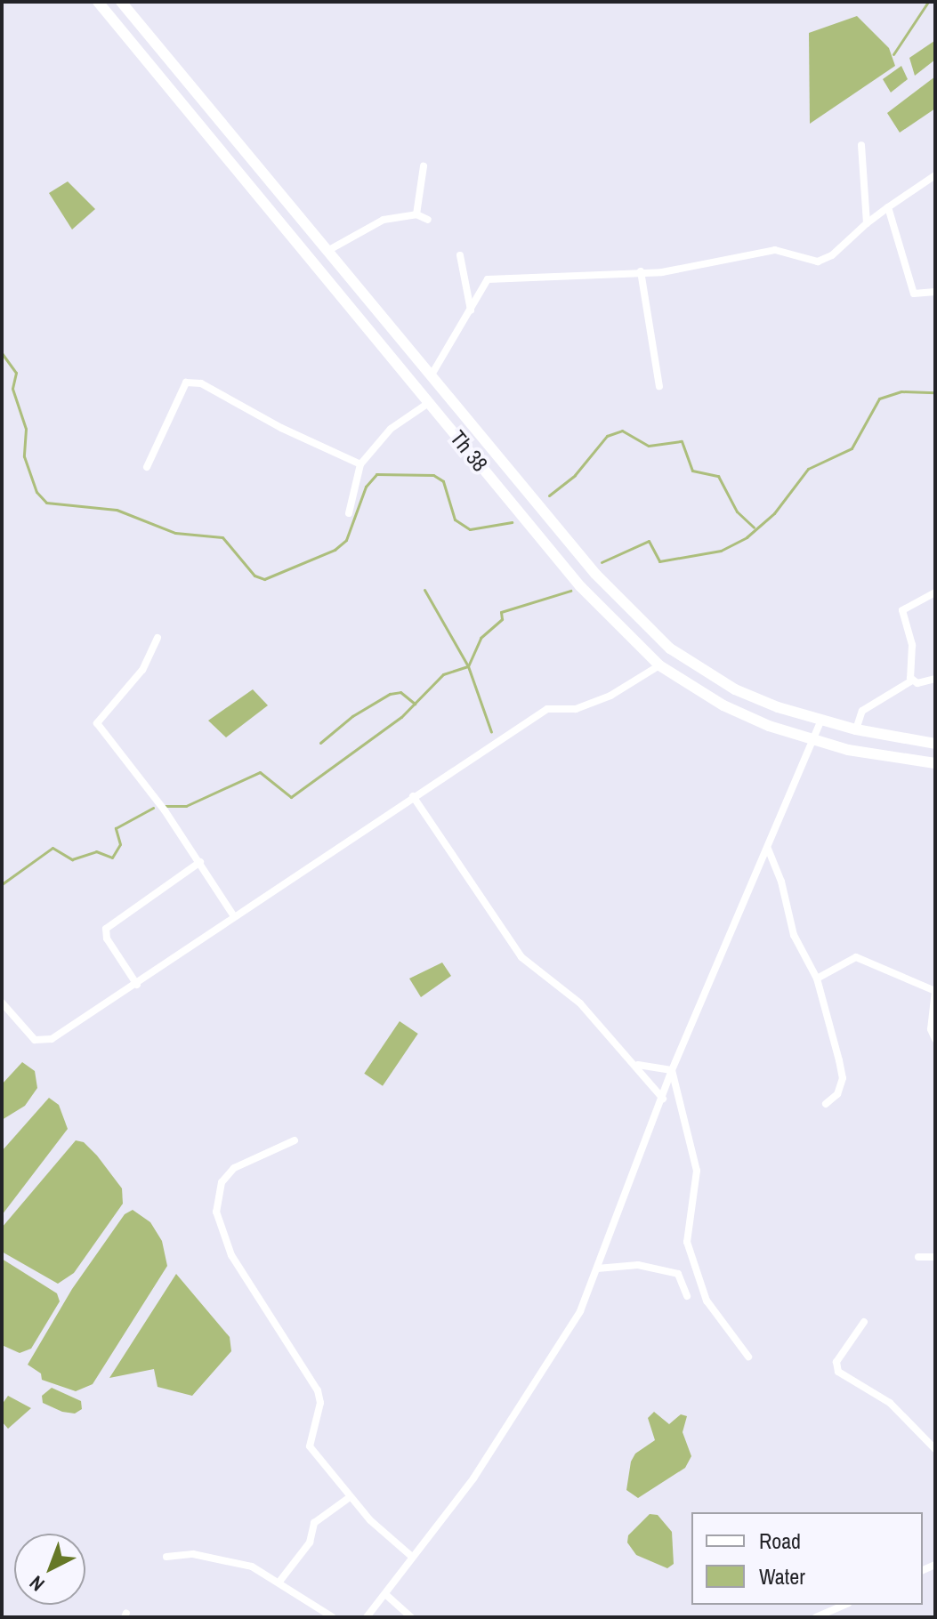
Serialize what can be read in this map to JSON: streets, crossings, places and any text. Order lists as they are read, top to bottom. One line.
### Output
{"streets":{"street":["Th 38"]},"legend":["Road","Water"],"north":"bottom left"}
